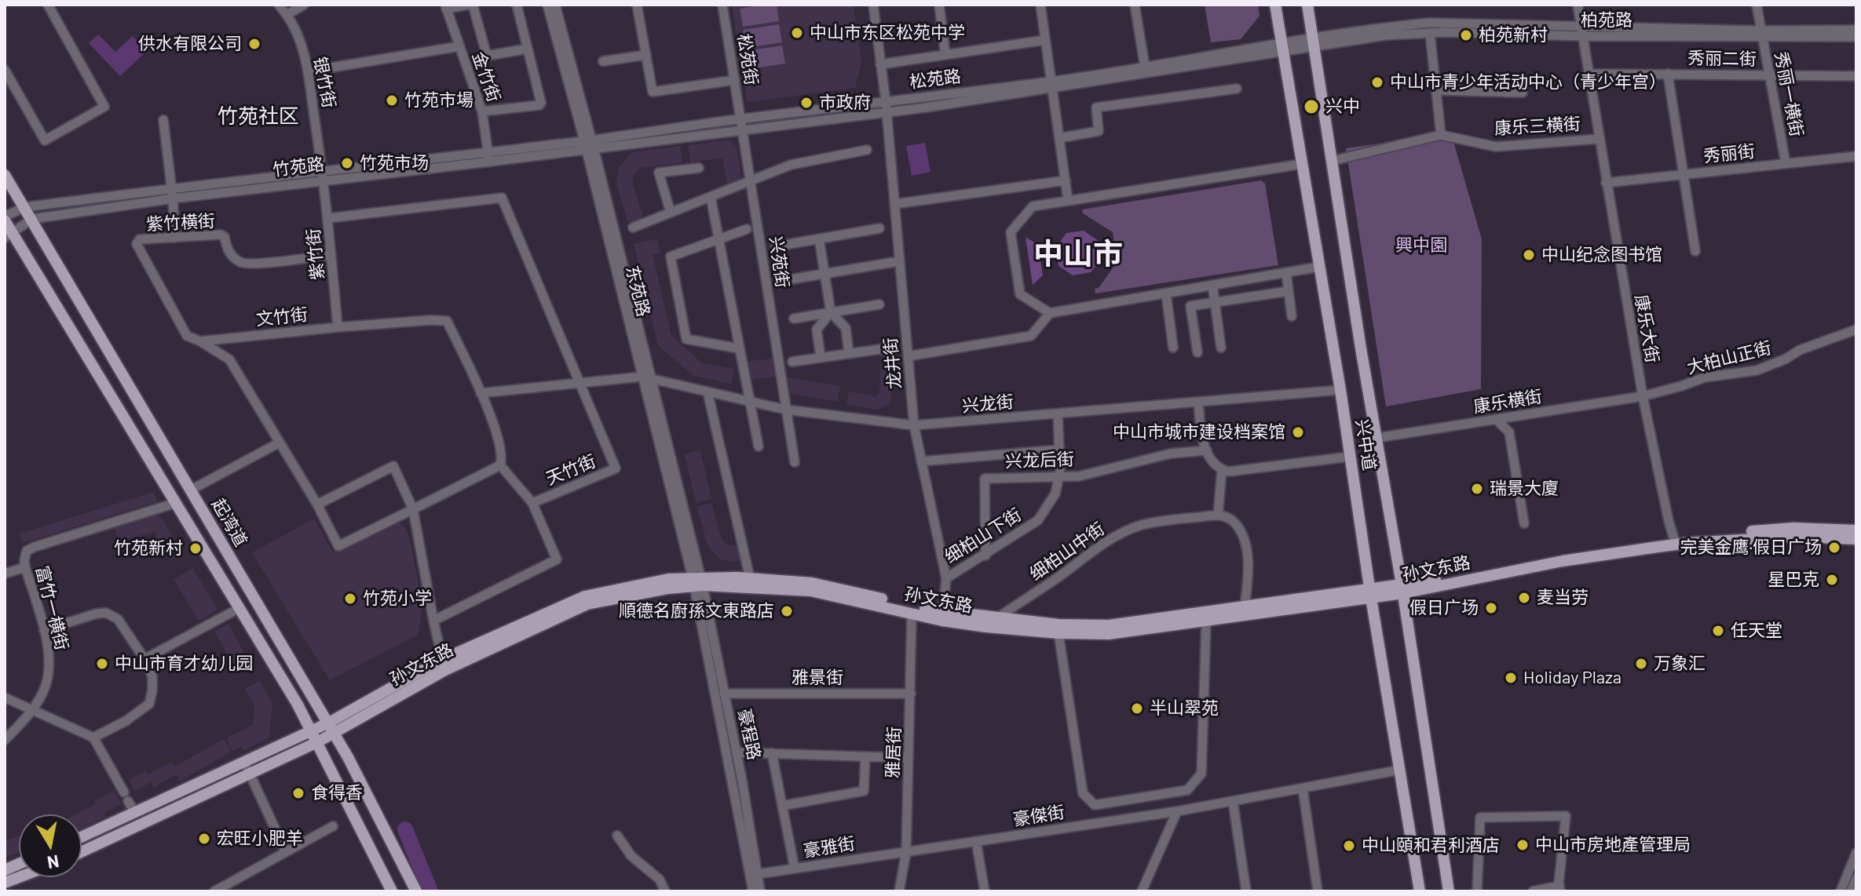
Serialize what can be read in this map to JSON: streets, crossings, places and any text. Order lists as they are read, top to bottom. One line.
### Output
{"streets":{"main road":["兴中道","起湾道","孙文东路"],"street":["柏苑路","秀丽二街","松苑街","金竹街","松苑路","银竹街","秀丽一横街","康乐三横街","秀丽街","竹苑路","紫竹横街","紫竹街","兴苑街","东苑路","文竹街","康乐大街","大柏山正街","龙井街","康乐横街","兴龙街","兴龙后街","天竹街","细柏山下街","细柏山中街","富竹一横街","雅景街","豪程路","雅居街","豪傑街","豪雅街"]},"crossings":[["柏苑路","松苑路"],["柏苑路","秀丽一横街"],["柏苑路","康乐大街"],["柏苑路","兴中道"],["秀丽二街","秀丽一横街"],["秀丽二街","康乐大街"],["松苑街","松苑路"],["松苑街","兴苑街"],["金竹街","竹苑路"],["松苑路","竹苑路"],["松苑路","兴苑街"],["松苑路","东苑路"],["松苑路","龙井街"],["松苑路","兴中道"],["银竹街","竹苑路"],["银竹街","紫竹街"],["秀丽一横街","秀丽街"],["康乐三横街","康乐大街"],["康乐三横街","兴中道"],["秀丽街","康乐大街"],["竹苑路","紫竹街"],["竹苑路","东苑路"],["竹苑路","起湾道"],["紫竹横街","紫竹街"],["紫竹横街","文竹街"],["紫竹街","文竹街"],["紫竹街","天竹街"],["兴苑街","兴龙街"],["东苑路","兴龙街"],["东苑路","孙文东路"],["东苑路","豪程路"],["康乐大街","大柏山正街"],["康乐大街","康乐横街"],["康乐大街","孙文东路"],["大柏山正街","康乐横街"],["龙井街","兴龙街"],["龙井街","细柏山下街"],["龙井街","孙文东路"],["康乐横街","兴中道"],["兴龙街","兴中道"],["兴龙街","细柏山下街"],["兴中道","孙文东路"],["兴中道","豪傑街"],["兴龙后街","细柏山下街"],["起湾道","孙文东路"],["起湾道","富竹一横街"],["细柏山中街","孙文东路"],["孙文东路","豪程路"],["孙文东路","雅居街"],["雅景街","豪程路"],["雅景街","雅居街"],["豪程路","豪雅街"],["雅居街","豪傑街"],["雅居街","豪雅街"],["豪傑街","豪雅街"]],"districts":["竹苑社区","中山市"],"parks":["興中園"],"places":["中山市东区松苑中学","柏苑新村","供水有限公司","中山市青少年活动中心（青少年宫）","竹苑市場","市政府","兴中","竹苑市场","中山纪念图书馆","中山市城市建设档案馆","瑞景大廈","完美金鹰·假日广场","竹苑新村","星巴克","麦当劳","竹苑小学","假日广场","順德名廚孫文東路店","任天堂","中山市育才幼儿园","万象汇","Holiday Plaza","半山翠苑","食得香","宏旺小肥羊","中山市房地產管理局","中山頤和君利酒店"],"north":"bottom"}
